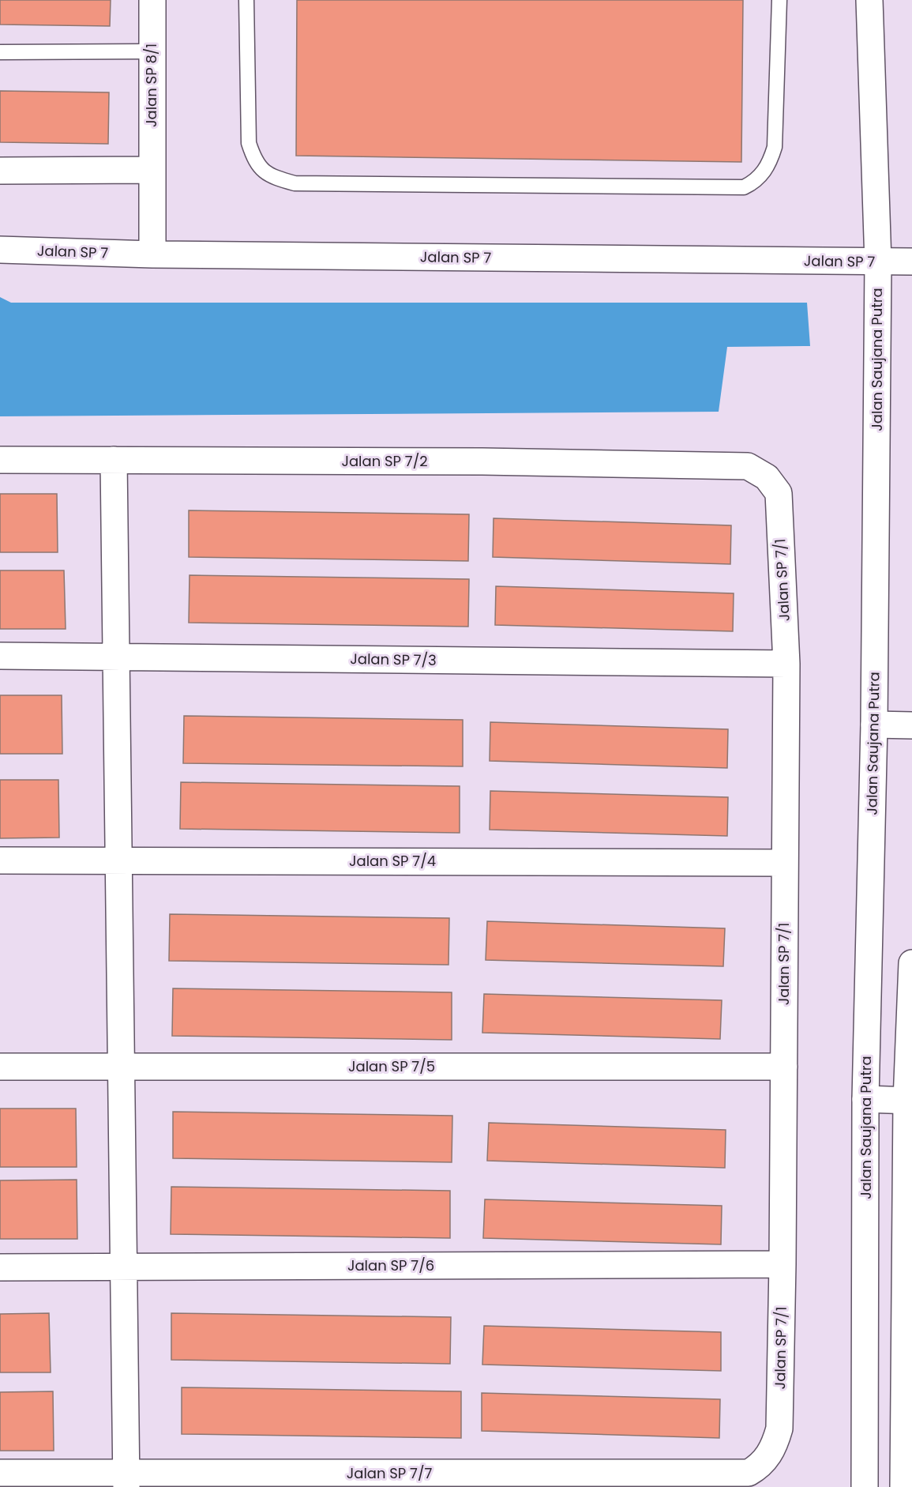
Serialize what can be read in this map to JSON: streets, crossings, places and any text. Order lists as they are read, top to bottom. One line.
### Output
{"streets":{"street":["Jalan SP 8/1","Jalan SP 7","Jalan Saujana Putra","Jalan SP 7/2","Jalan SP 7/1","Jalan SP 7/3","Jalan SP 7/4","Jalan SP 7/5","Jalan SP 7/6","Jalan SP 7/7"]},"crossings":[["Jalan SP 8/1","Jalan SP 7"],["Jalan SP 7","Jalan Saujana Putra"],["Jalan SP 7/2","Jalan SP 7/1"],["Jalan SP 7/1","Jalan SP 7/3"],["Jalan SP 7/1","Jalan SP 7/4"],["Jalan SP 7/1","Jalan SP 7/5"],["Jalan SP 7/1","Jalan SP 7/6"],["Jalan SP 7/1","Jalan SP 7/7"]]}
